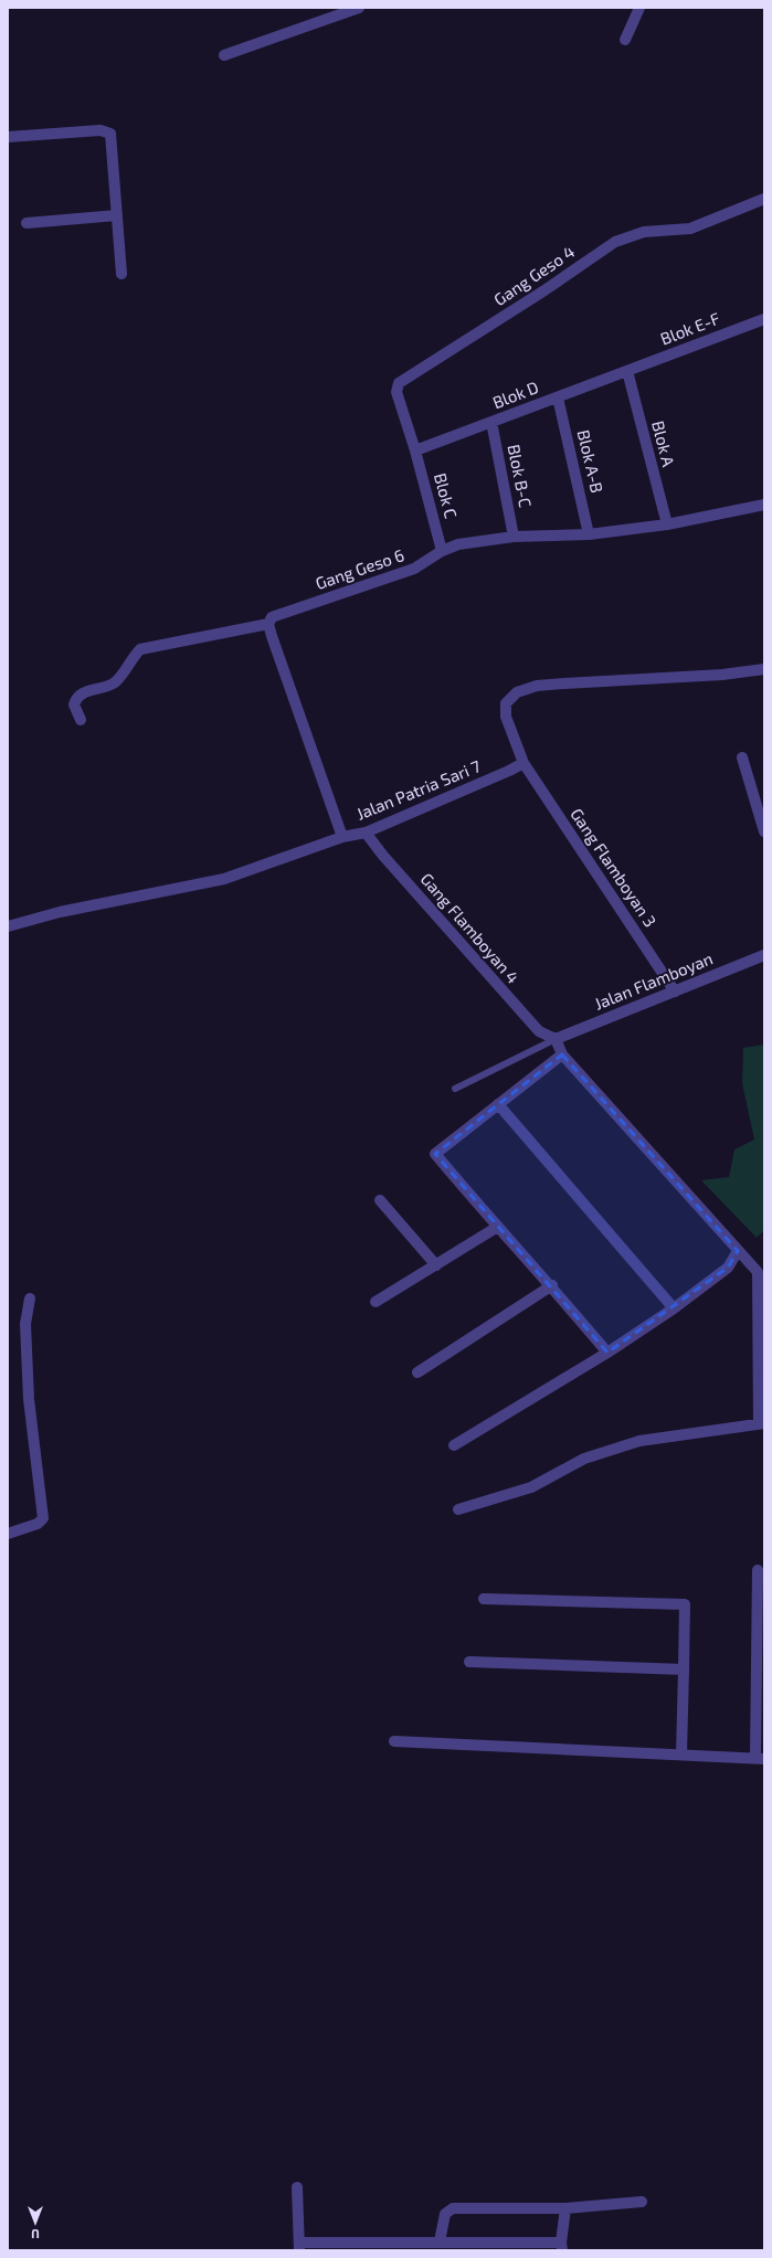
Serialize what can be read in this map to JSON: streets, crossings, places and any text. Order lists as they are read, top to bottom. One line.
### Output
{"streets":{"street":["Gang Geso 4","Blok E-F","Blok D","Blok A","Blok A-B","Blok B-C","Blok C","Gang Geso 6","Jalan Patria Sari 7","Gang Flamboyan 3","Gang Flamboyan 4","Jalan Flamboyan"]},"crossings":[["Gang Geso 4","Blok D"],["Gang Geso 4","Blok C"],["Blok E-F","Blok D"],["Blok E-F","Blok A"],["Blok D","Blok A"],["Blok D","Blok A-B"],["Blok D","Blok B-C"],["Blok D","Blok C"],["Blok A","Gang Geso 6"],["Blok A-B","Gang Geso 6"],["Blok B-C","Gang Geso 6"],["Blok C","Gang Geso 6"],["Jalan Patria Sari 7","Gang Flamboyan 3"],["Jalan Patria Sari 7","Gang Flamboyan 4"],["Gang Flamboyan 3","Jalan Flamboyan"],["Gang Flamboyan 4","Jalan Flamboyan"]],"north":"bottom"}
